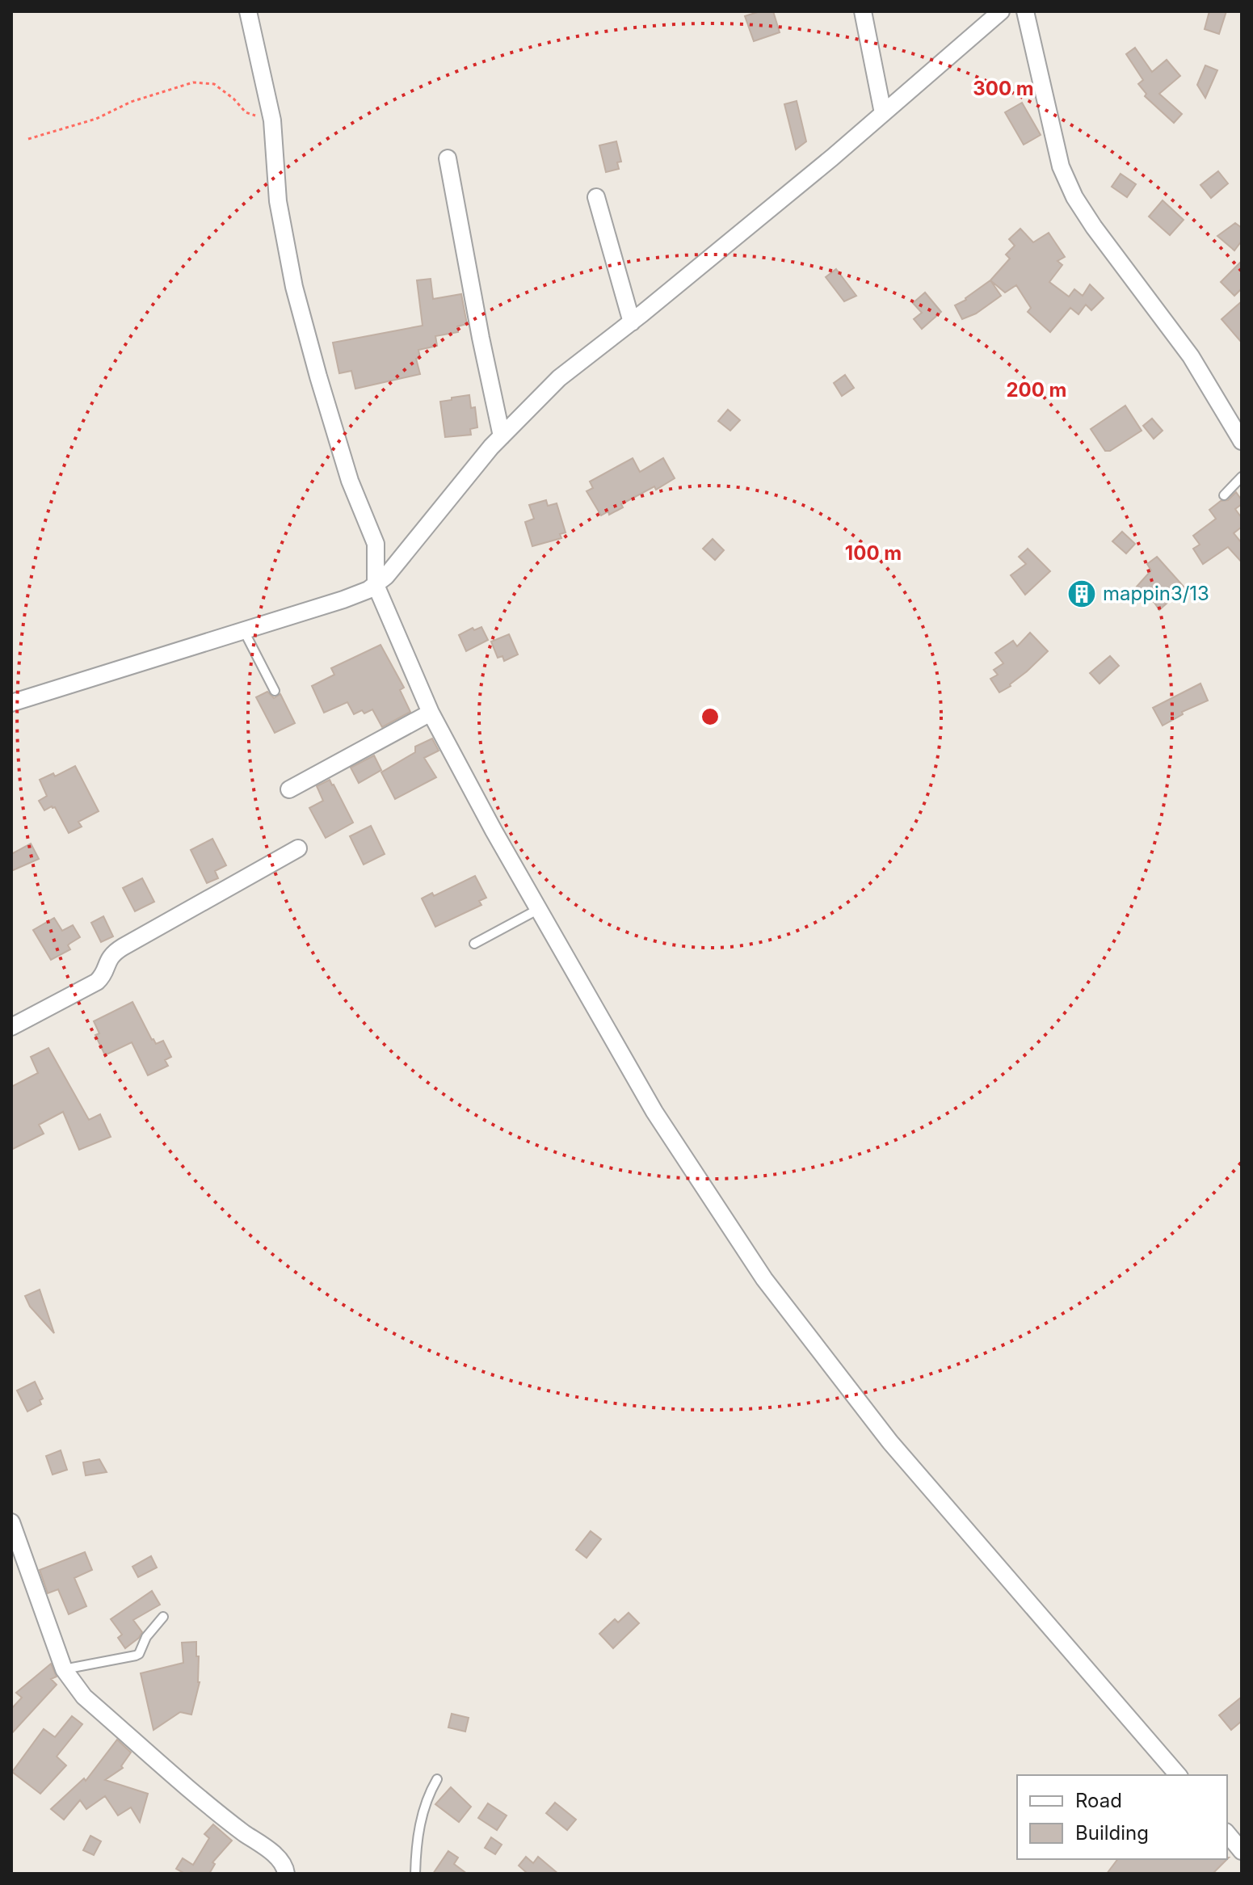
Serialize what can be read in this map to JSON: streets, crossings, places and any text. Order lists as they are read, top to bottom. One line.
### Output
{"places":{"building":["mappin3/13"]},"legend":["Road","Building"],"rings":["300 m","200 m","100 m"]}
